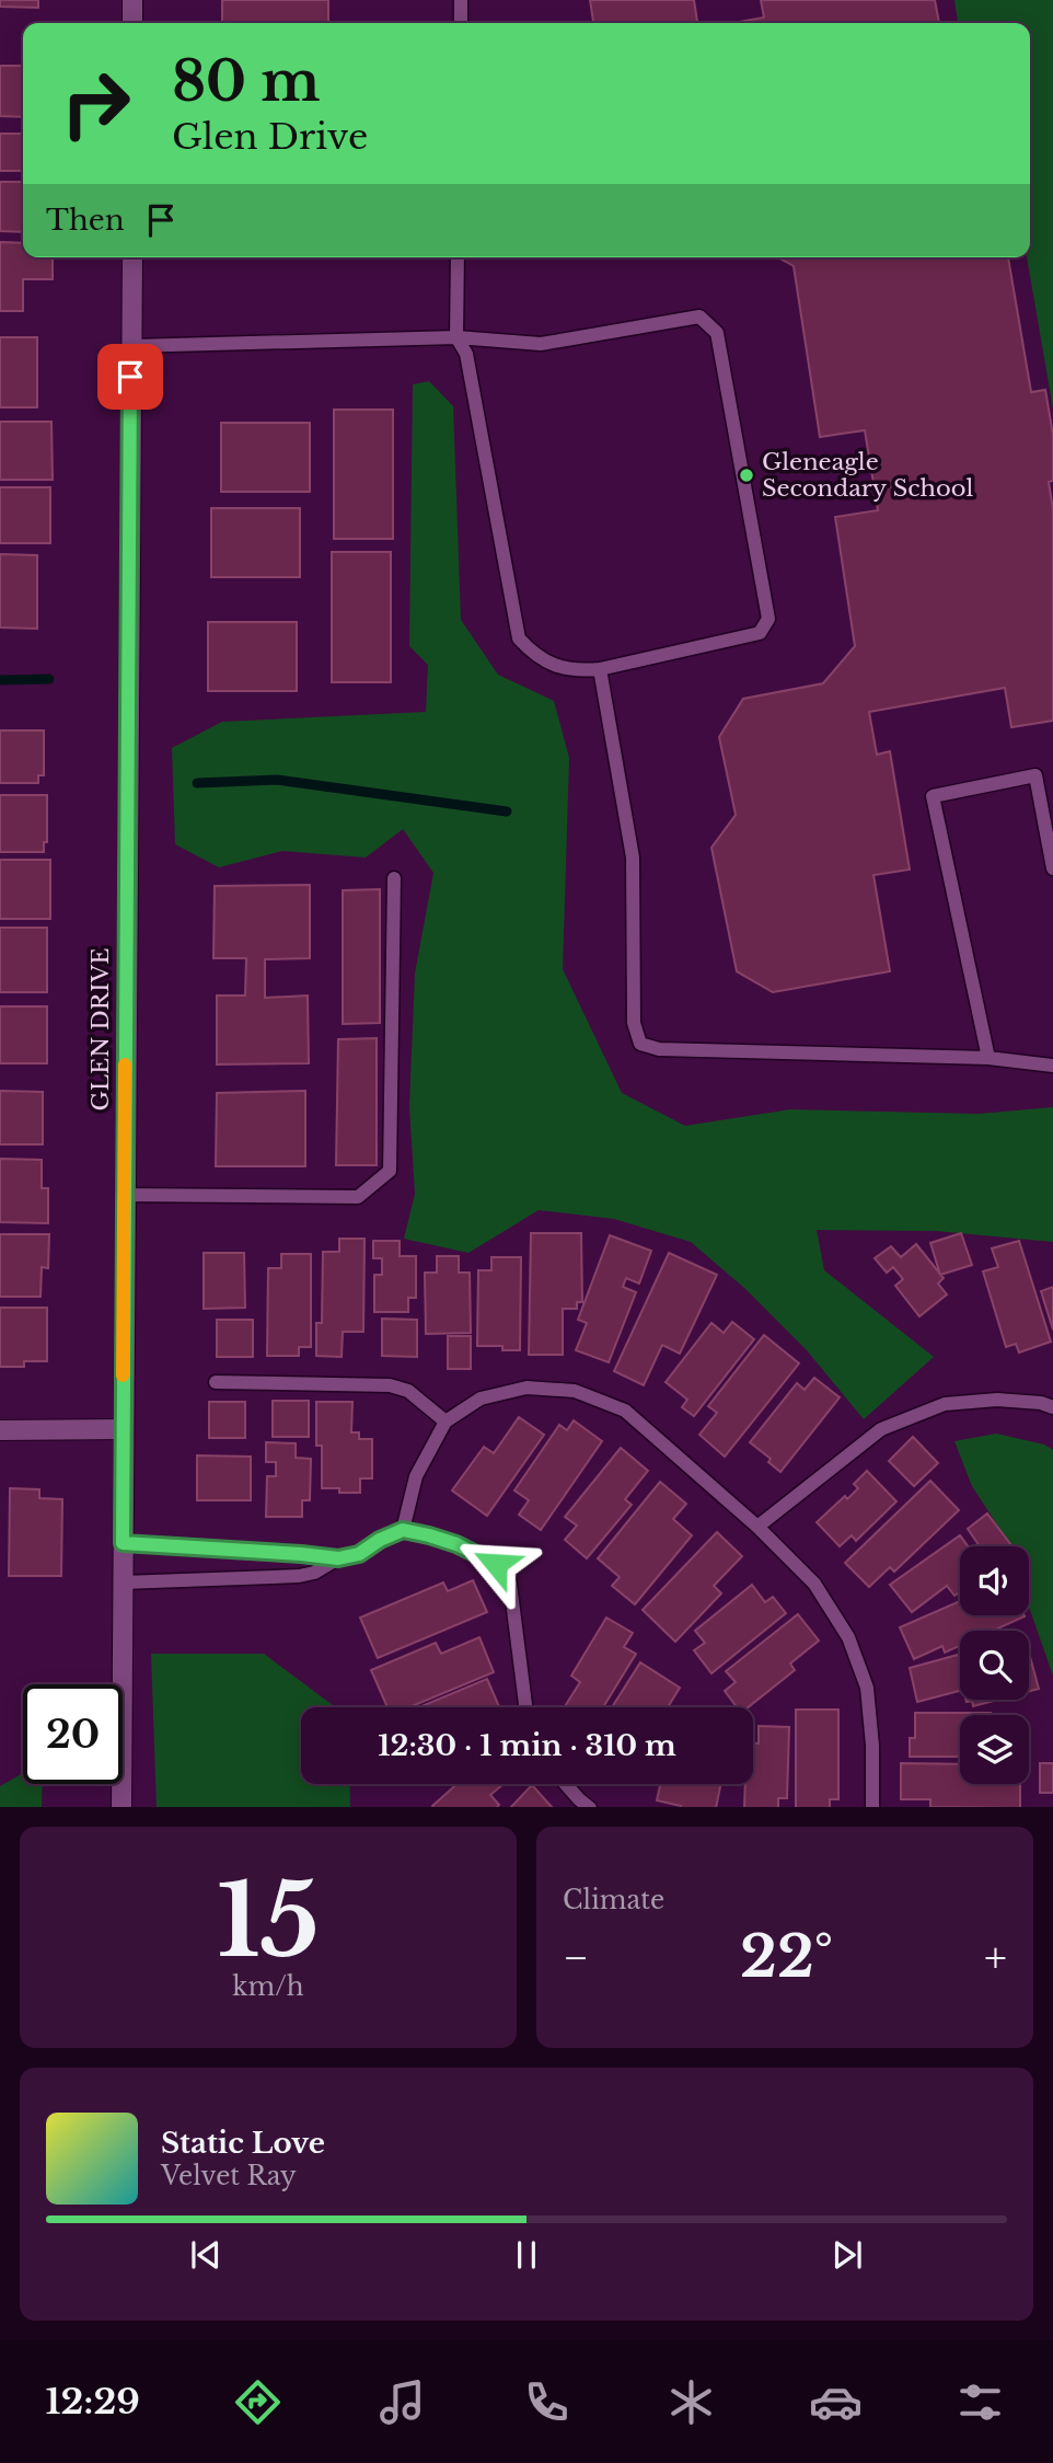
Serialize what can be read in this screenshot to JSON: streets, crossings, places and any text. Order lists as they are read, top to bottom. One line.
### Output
{"streets":{"street":["GLEN DRIVE"]},"places":["Gleneagle Secondary School"],"page":{"turn":["80 m","Glen Drive"],"then":"Then","limit":"20","trip":"12:30 · 1 min · 310 m","tile":[["15","km/h"],"Climate"],"heat":["−","22°","+"],"song":["Static Love","Velvet Ray"],"tabs":"12:29"}}
